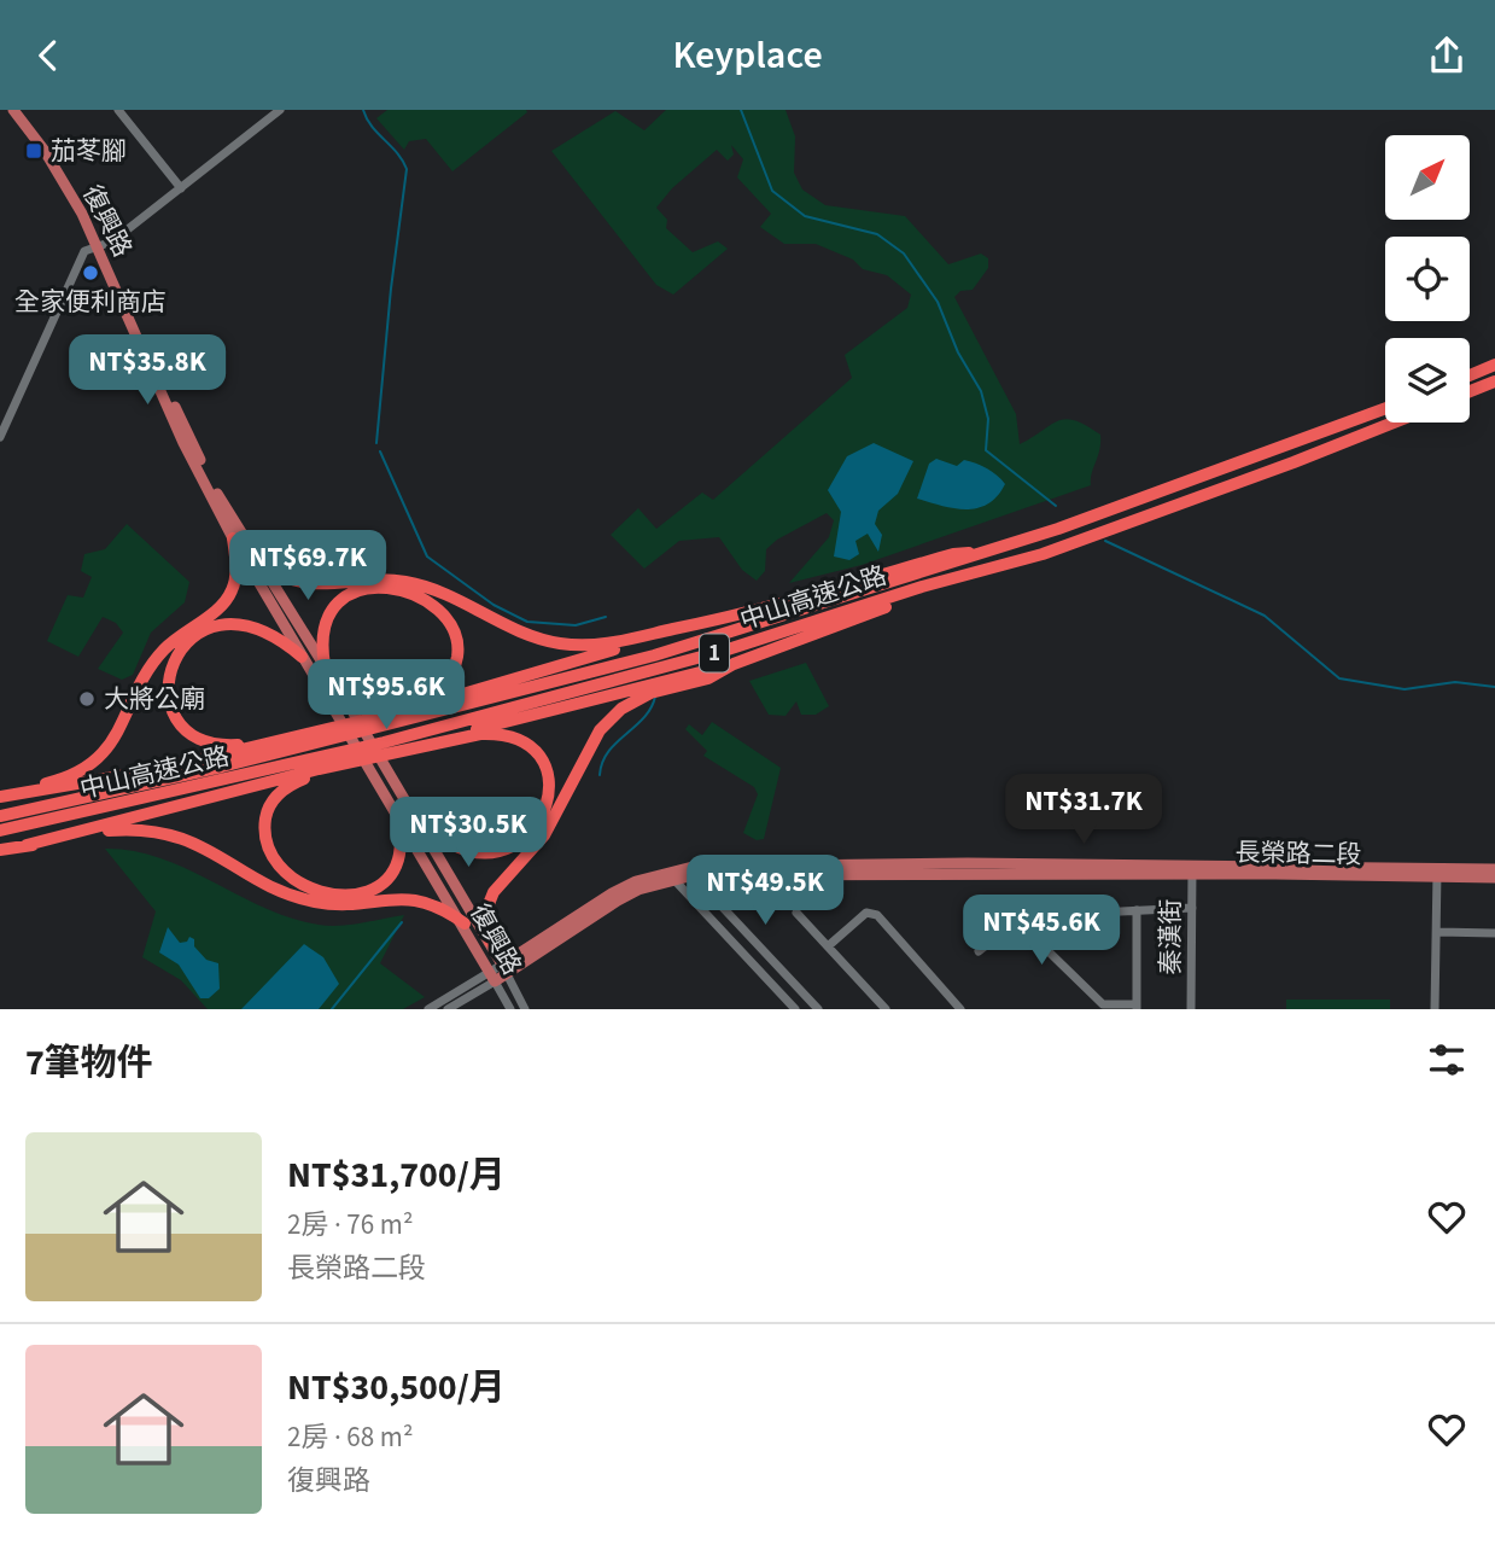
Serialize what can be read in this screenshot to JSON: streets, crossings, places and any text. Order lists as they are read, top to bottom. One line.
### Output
{"streets":{"highway":["中山高速公路","1"],"main road":["復興路","長榮路二段"],"street":["秦漢街"]},"crossings":[["復興路","長榮路二段"],["長榮路二段","秦漢街"]],"places":{"transit":["茄苳腳"],"other":["全家便利商店","大將公廟"]},"north":"top right","page":{"header":"Keyplace","price":["NT$35.8K","NT$69.7K","NT$95.6K","NT$31.7K","NT$30.5K","NT$49.5K","NT$45.6K"],"heading":"7筆物件","list":[{"name":"NT$31,700/月","note":"2房 · 76 m² · 長榮路二段"},{"name":"NT$30,500/月","note":"2房 · 68 m² · 復興路"}]}}
